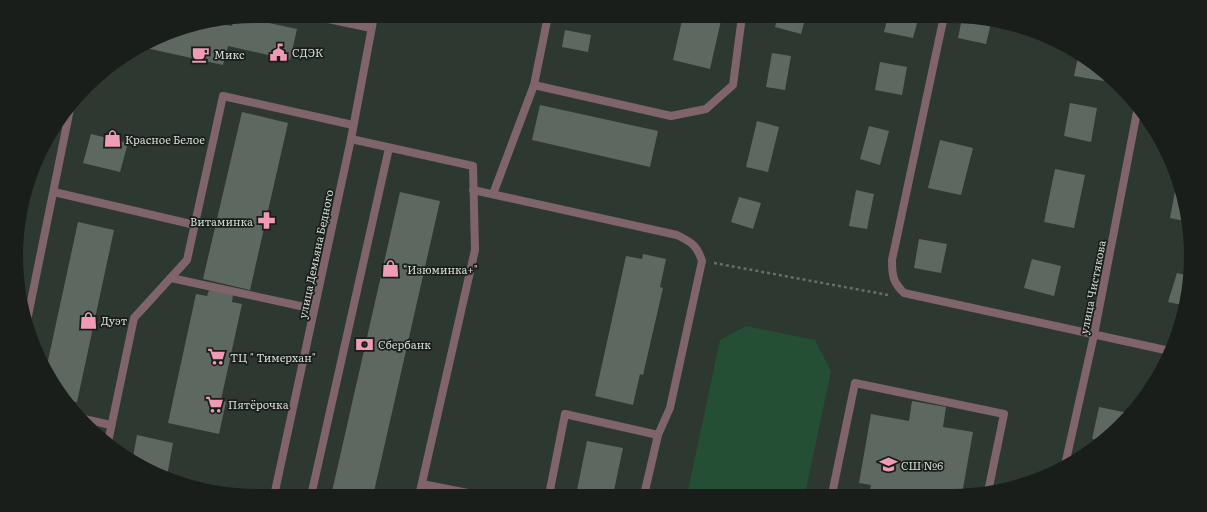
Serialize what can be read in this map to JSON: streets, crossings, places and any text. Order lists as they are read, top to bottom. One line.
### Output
{"streets":{"street":["улица Демьяна Бедного","улица Чистякова"]},"places":{"public building":["СДЭК"],"cafe":["Микс"],"shop":["Красное Белое","\"Изюминка+\"","Дуэт"],"pharmacy":["Витаминка"],"bank":["Сбербанк"],"supermarket":["ТЦ \" Тимерхан\"","Пятёрочка"],"school or university":["СШ №6"]}}
